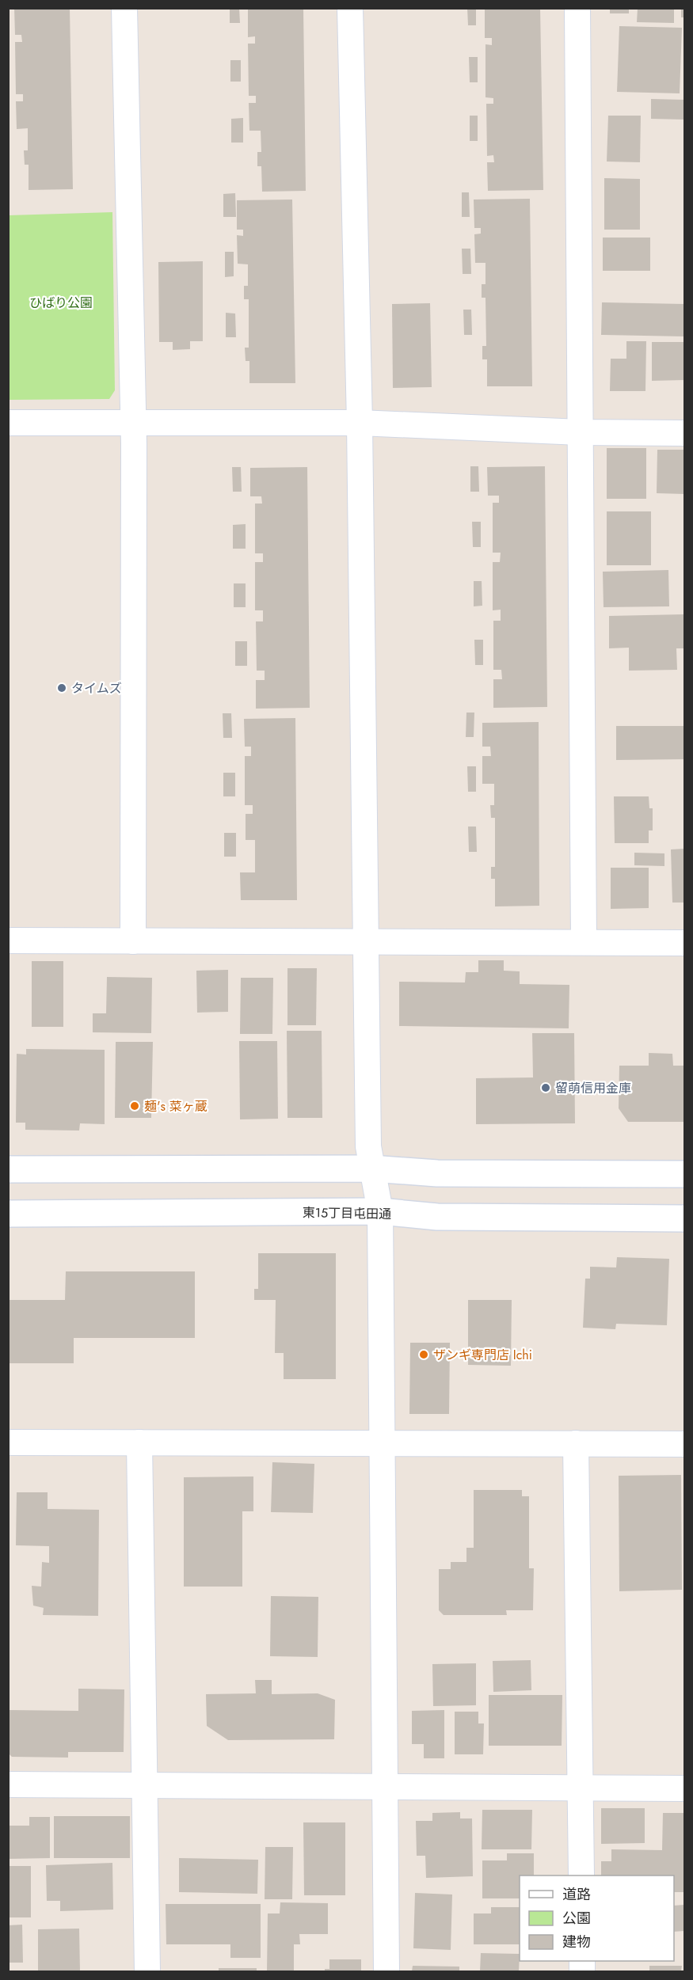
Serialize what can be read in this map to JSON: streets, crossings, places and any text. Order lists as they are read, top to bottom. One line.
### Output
{"streets":{"street":["東15丁目屯田通"]},"parks":["ひばり公園"],"places":["タイムズ","留萌信用金庫","麺's 菜ヶ蔵","ザンギ専門店 Ichi"],"legend":["道路","公園","建物"]}
